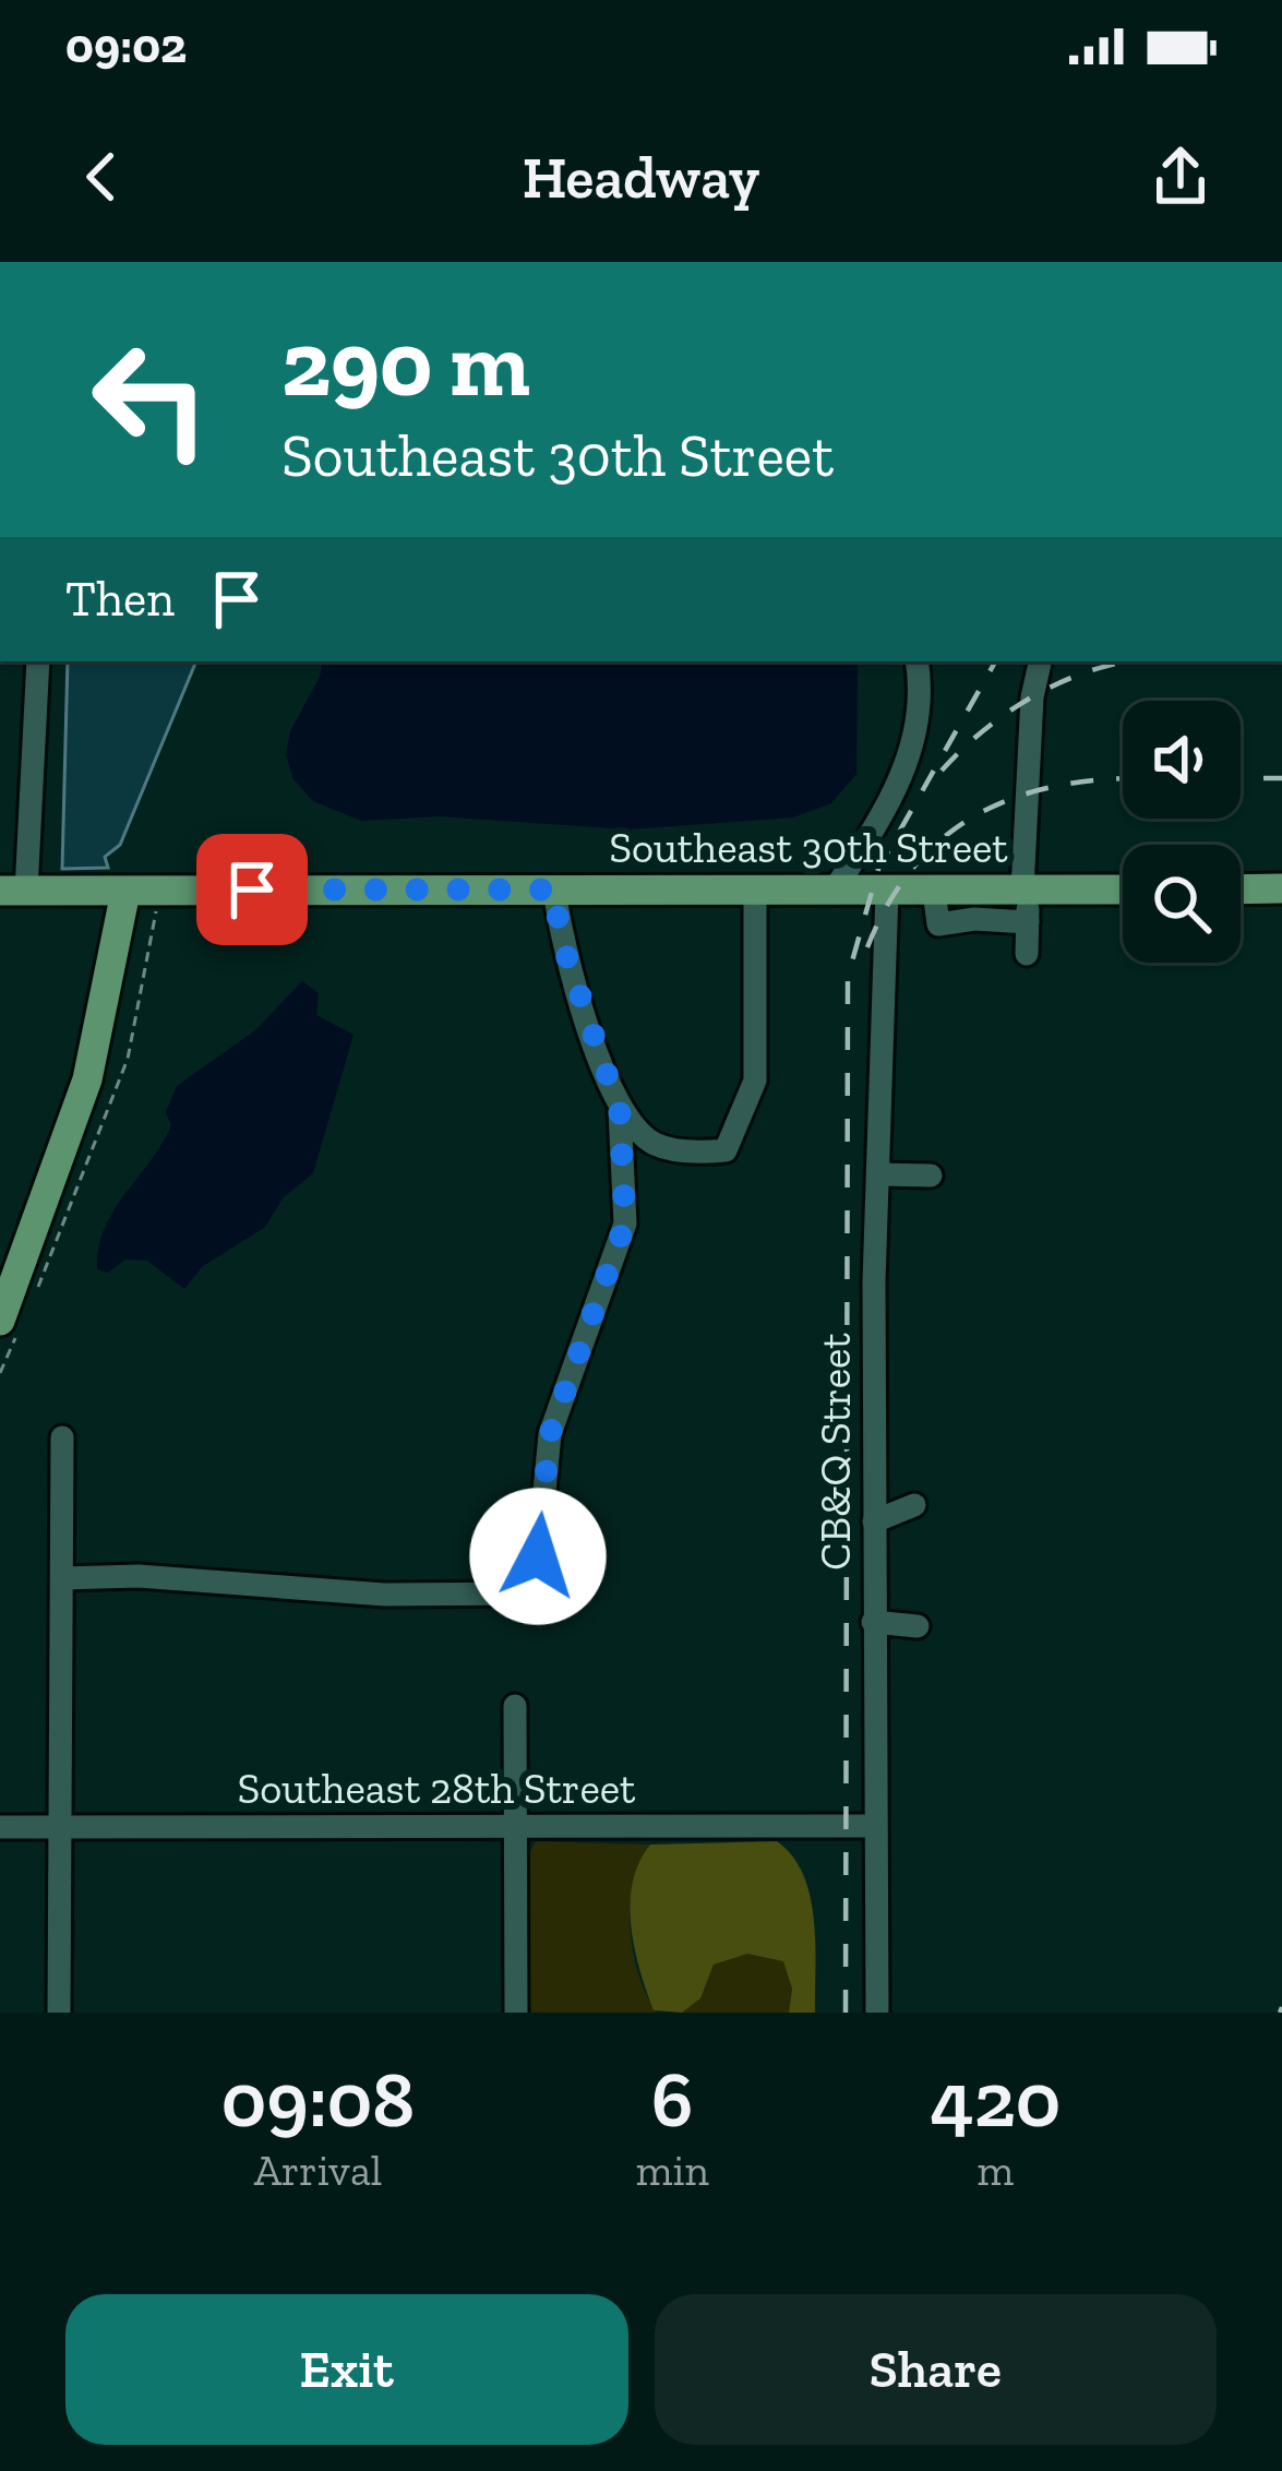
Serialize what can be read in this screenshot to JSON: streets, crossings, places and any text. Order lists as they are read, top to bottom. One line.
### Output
{"streets":{"main road":["Southeast 30th Street"],"street":["CB&Q Street","Southeast 28th Street"]},"crossings":[["Southeast 30th Street","CB&Q Street"],["CB&Q Street","Southeast 28th Street"]],"page":{"status":"09:02","header":"Headway","turn":["290 m","Southeast 30th Street"],"then":"Then","eta":["09:08","Arrival","6","min","420","m"],"buttons":["Exit","Share"]}}
